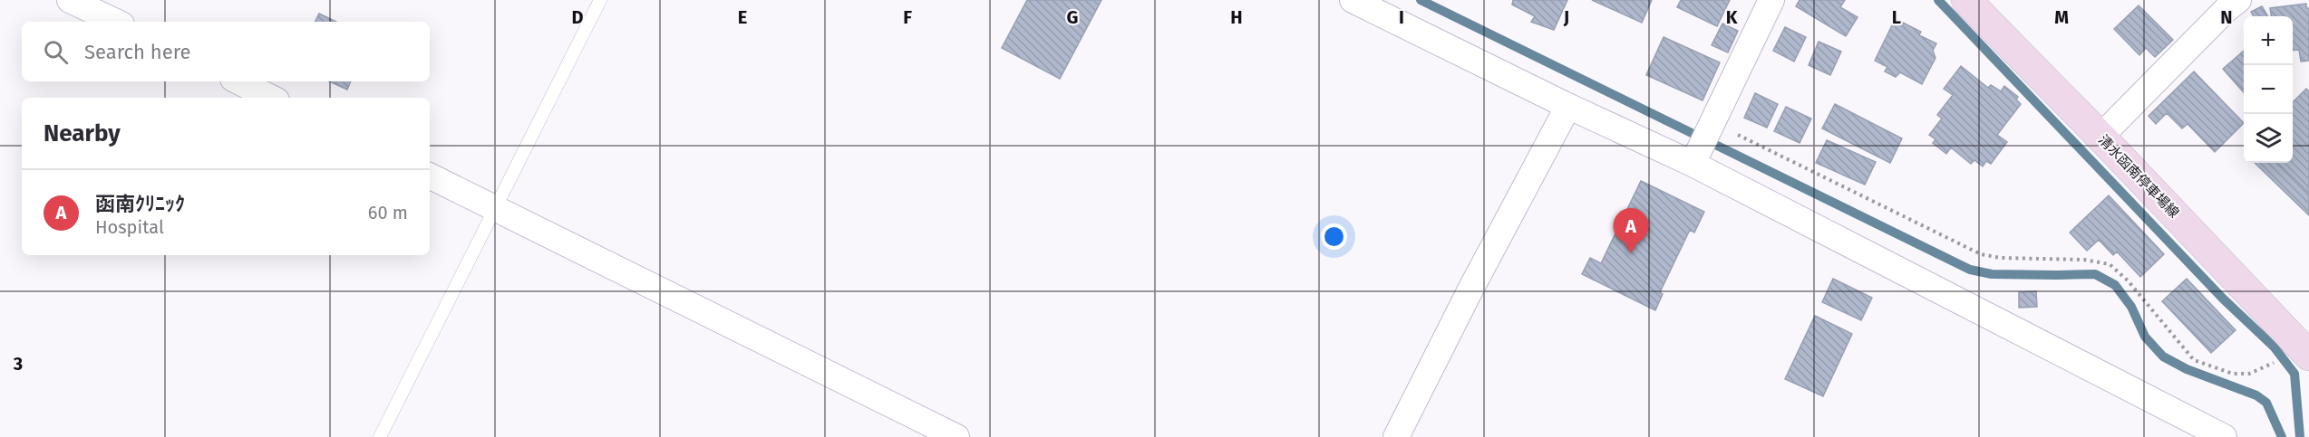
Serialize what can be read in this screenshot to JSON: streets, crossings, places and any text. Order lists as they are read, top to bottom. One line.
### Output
{"streets":{"main road":["清水函南停車場線"]},"page":{"map_buttons":["+","−"],"search":"Search here","heading":"Nearby","list":[{"mark":"A","name":"函南ｸﾘﾆｯｸ","note":"Hospital","value":"60 m"}],"pins":"A"},"grid":{"columns":["D","E","F","G","H","I","J","K","L","M","N"],"rows":["3"]}}
